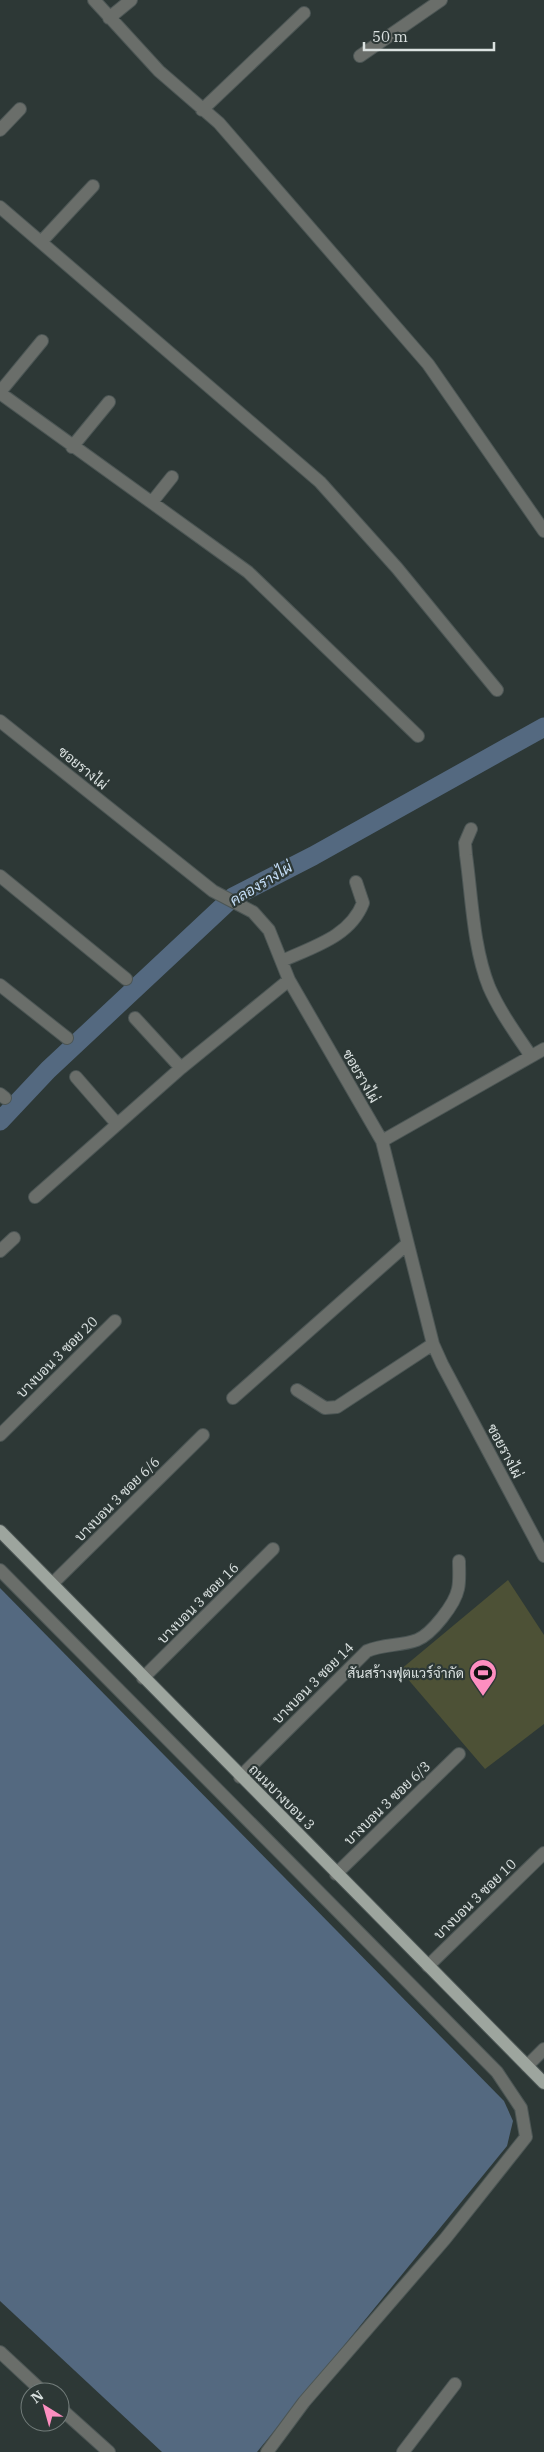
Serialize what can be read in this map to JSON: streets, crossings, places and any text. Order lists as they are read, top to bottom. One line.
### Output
{"streets":{"main road":["ถนนบางบอน 3"],"street":["ซอยรางไผ่","บางบอน 3 ซอย 20","บางบอน 3 ซอย 6/6","บางบอน 3 ซอย 16","บางบอน 3 ซอย 14","บางบอน 3 ซอย 6/3","บางบอน 3 ซอย 10"]},"crossings":[["บางบอน 3 ซอย 6/6","ถนนบางบอน 3"],["บางบอน 3 ซอย 16","ถนนบางบอน 3"],["บางบอน 3 ซอย 14","ถนนบางบอน 3"],["ถนนบางบอน 3","บางบอน 3 ซอย 6/3"],["ถนนบางบอน 3","บางบอน 3 ซอย 10"]],"water":["คลองรางไผ่"],"places":{"sports":["สันสร้างฟุตแวร์จำกัด"]},"scale_bar":"50 m","north":"top left"}
